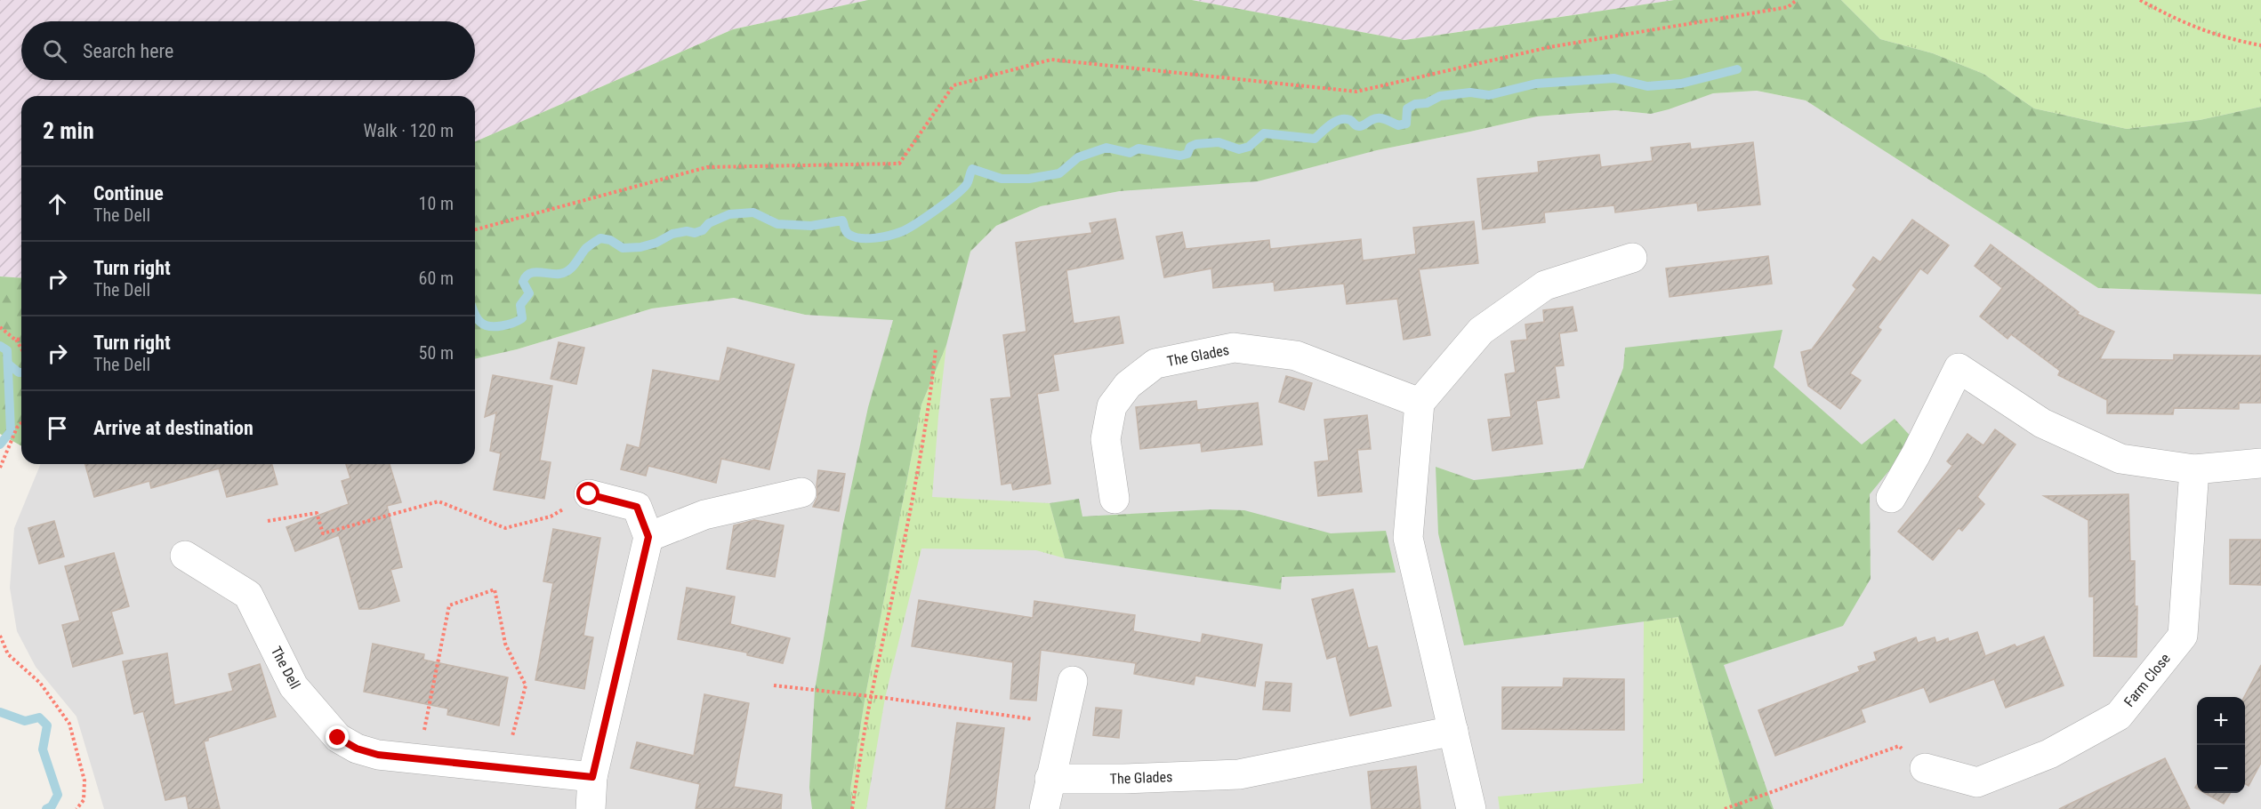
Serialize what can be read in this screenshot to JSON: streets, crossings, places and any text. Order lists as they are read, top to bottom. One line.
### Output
{"streets":{"street":["The Glades","The Dell","Farm Close"]},"page":{"search":"Search here","heading":["2 min","Walk · 120 m"],"list":[["Continue","The Dell","10 m"],["Turn right","The Dell","60 m"],["Turn right","The Dell","50 m"],"Arrive at destination"],"map_buttons":["+","−"]}}
